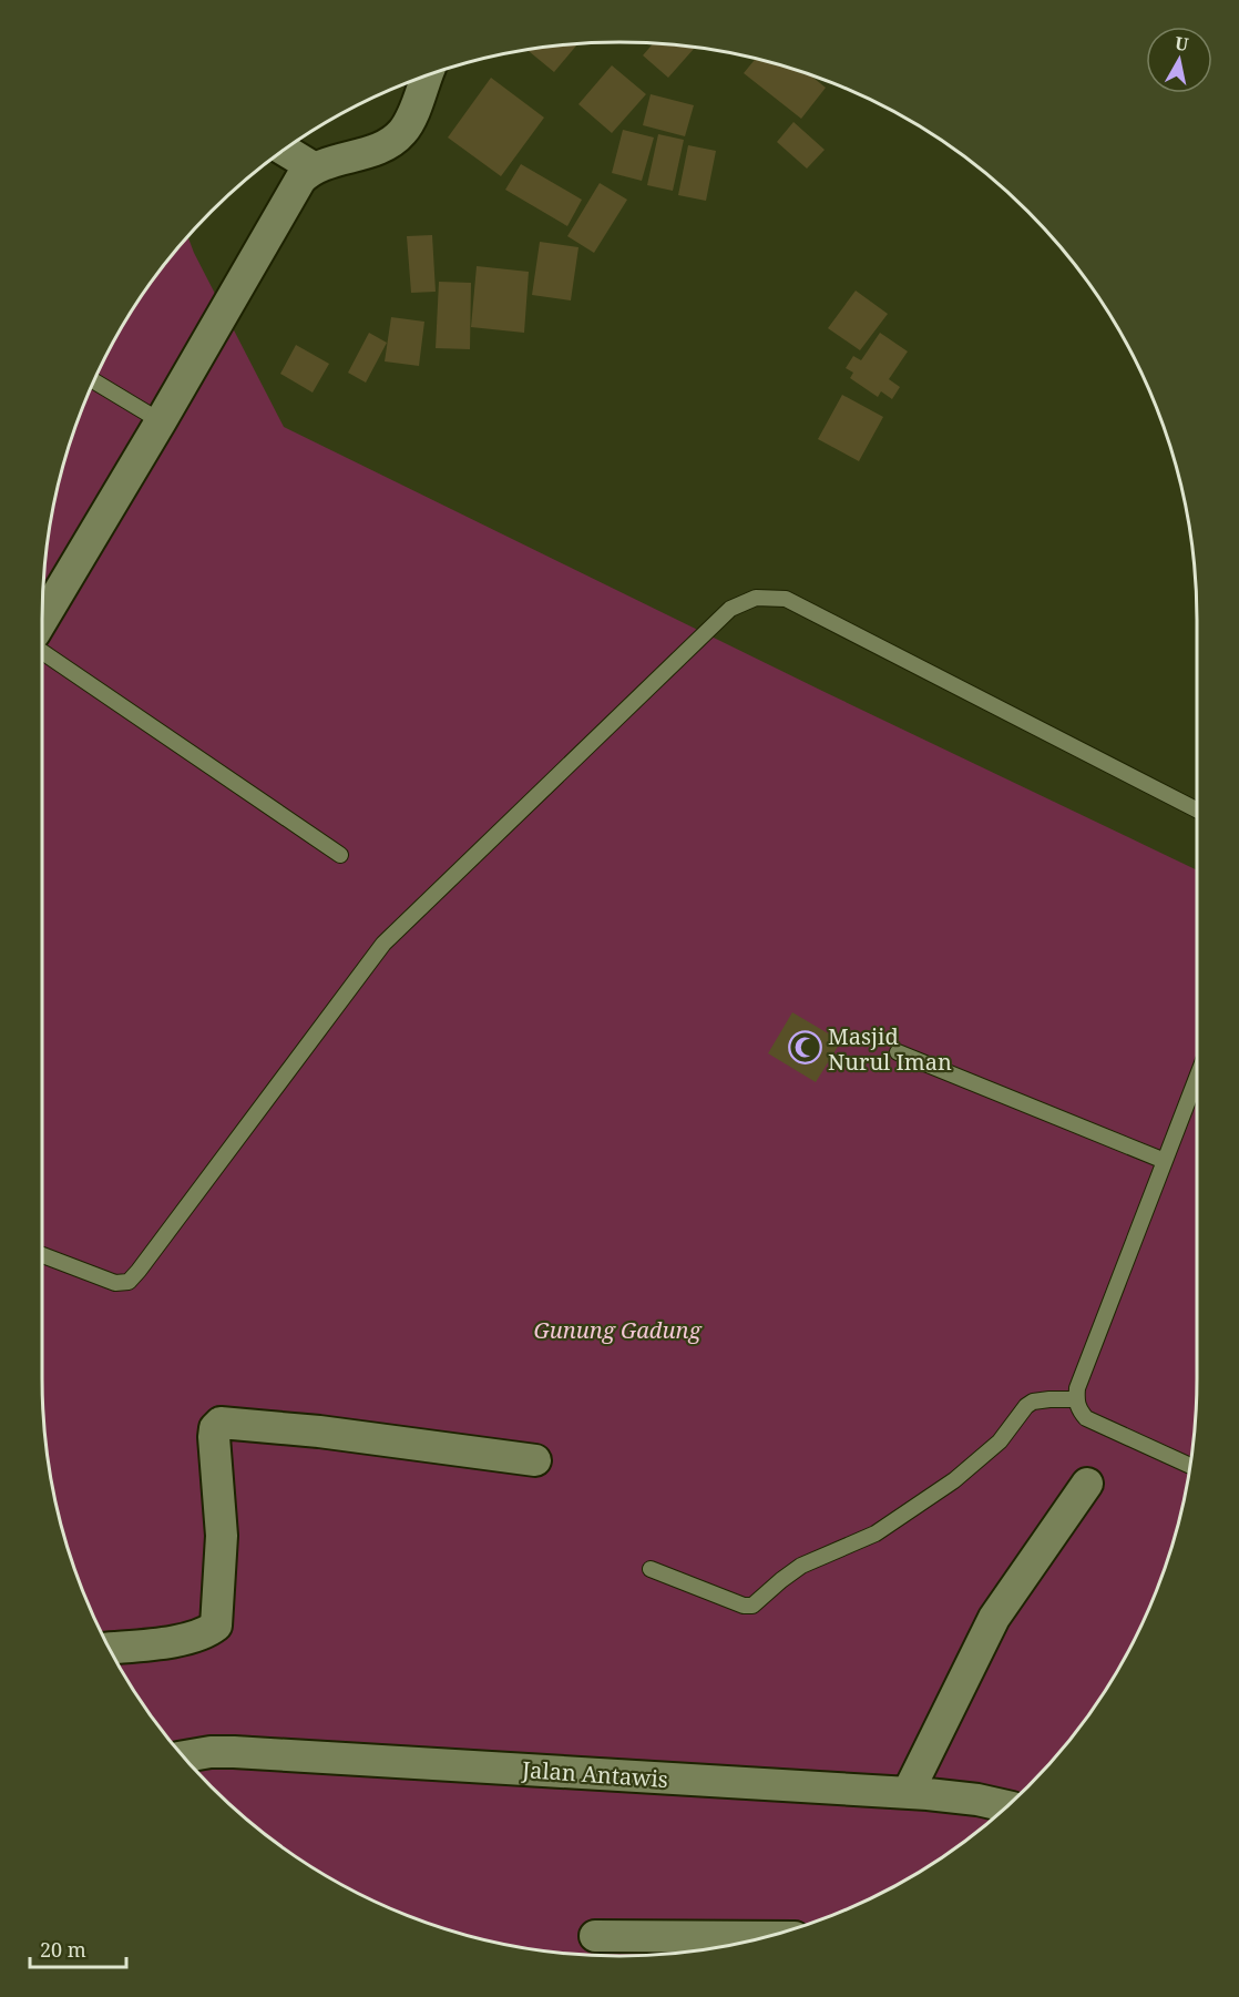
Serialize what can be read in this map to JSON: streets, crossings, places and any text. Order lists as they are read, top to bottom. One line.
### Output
{"streets":{"street":["Jalan Antawis"]},"parks":["Gunung Gadung"],"places":{"mosque":["Masjid Nurul Iman"]},"scale_bar":"20 m","north":"top"}
